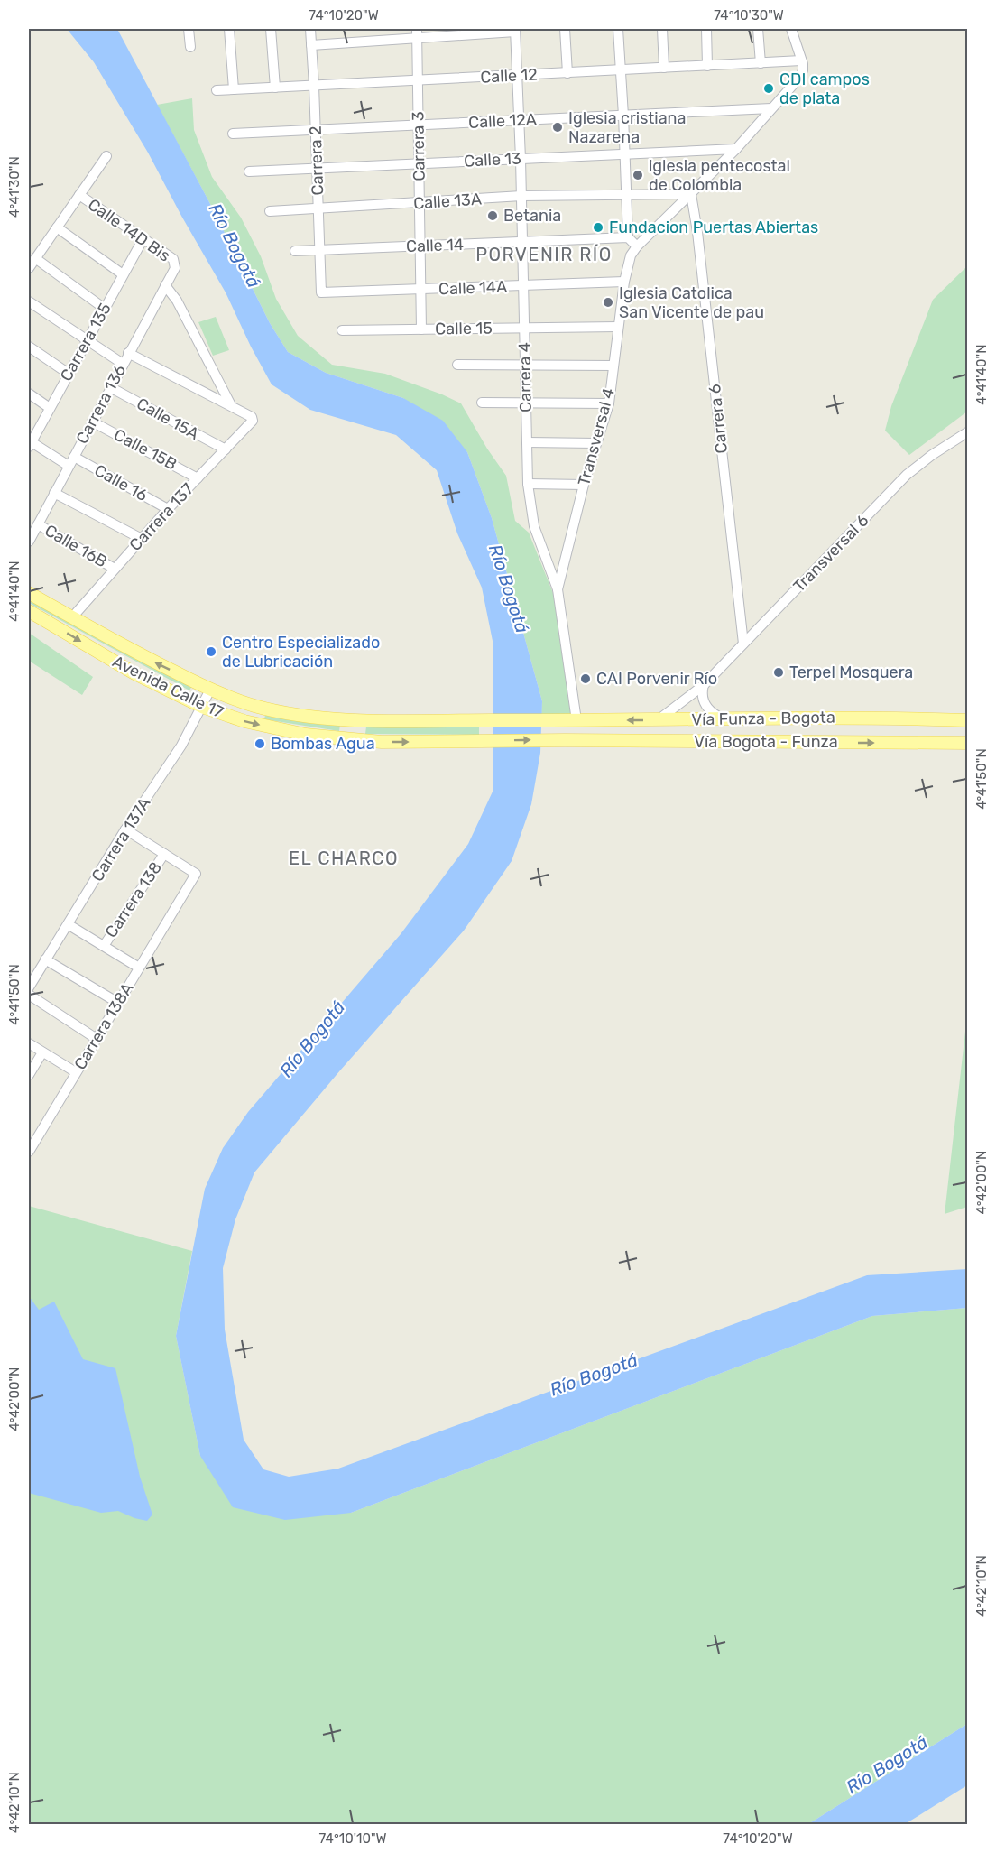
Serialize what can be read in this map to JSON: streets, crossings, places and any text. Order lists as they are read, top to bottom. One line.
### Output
{"streets":{"main road":["Avenida Calle 17","Vía Funza - Bogota","Vía Bogota - Funza"],"street":["Calle 12","Calle 12A","Carrera 3","Calle 13","Carrera 2","Calle 13A","Calle 14D Bis","Calle 14","Calle 14A","Calle 15","Carrera 135","Carrera 4","Carrera 136","Calle 15A","Carrera 6","Transversal 4","Calle 15B","Calle 16","Carrera 137","Calle 16B","Transversal 6","Carrera 137A","Carrera 138","Carrera 138A"]},"crossings":[["Calle 12","Carrera 3"],["Calle 12","Carrera 2"],["Calle 12","Carrera 4"],["Calle 12","Transversal 4"],["Calle 12A","Carrera 3"],["Calle 12A","Carrera 2"],["Calle 12A","Carrera 4"],["Calle 12A","Transversal 4"],["Carrera 3","Calle 13"],["Carrera 3","Calle 13A"],["Carrera 3","Calle 14"],["Carrera 3","Calle 14A"],["Carrera 3","Calle 15"],["Calle 13","Carrera 2"],["Calle 13","Carrera 4"],["Calle 13","Transversal 4"],["Carrera 2","Calle 13A"],["Carrera 2","Calle 14"],["Carrera 2","Calle 14A"],["Calle 13A","Carrera 4"],["Calle 13A","Carrera 6"],["Calle 13A","Transversal 4"],["Calle 14D Bis","Carrera 135"],["Calle 14D Bis","Carrera 136"],["Calle 14","Carrera 4"],["Calle 14A","Carrera 4"],["Calle 14A","Transversal 4"],["Calle 15","Carrera 4"],["Calle 15","Transversal 4"],["Carrera 135","Calle 16"],["Carrera 4","Transversal 4"],["Carrera 4","Vía Funza - Bogota"],["Carrera 136","Calle 15A"],["Carrera 136","Calle 15B"],["Carrera 136","Calle 16"],["Carrera 136","Calle 16B"],["Calle 15A","Carrera 137"],["Carrera 6","Transversal 4"],["Carrera 6","Transversal 6"],["Calle 15B","Carrera 137"],["Calle 16","Carrera 137"],["Carrera 137","Calle 16B"],["Carrera 137","Avenida Calle 17"],["Transversal 6","Vía Funza - Bogota"],["Avenida Calle 17","Vía Funza - Bogota"],["Avenida Calle 17","Vía Bogota - Funza"],["Avenida Calle 17","Carrera 137A"],["Carrera 138","Carrera 138A"]],"one_way":["Vía Bogota - Funza"],"districts":["PORVENIR RÍO","EL CHARCO"],"water":["Río Bogotá"],"places":["CDI campos de plata","Iglesia cristiana Nazarena","iglesia pentecostal de Colombia","Betania","Fundacion Puertas Abiertas","Iglesia Catolica San Vicente de pau","Centro Especializado de Lubricación","Terpel Mosquera","CAI Porvenir Río","Bombas Agua"],"coordinates":["74°10'20\"W","74°10'30\"W","4°41'30\"N","4°41'40\"N","4°41'50\"N","4°42'00\"N","4°42'10\"N","74°10'10\"W"]}
